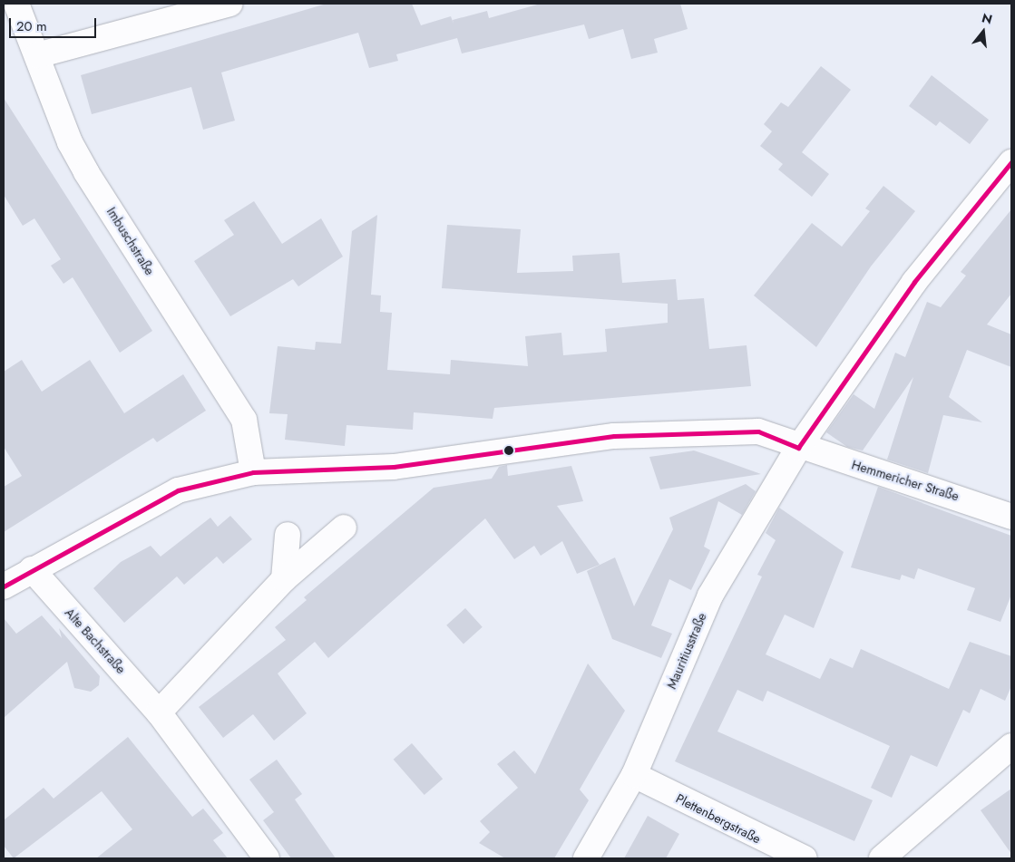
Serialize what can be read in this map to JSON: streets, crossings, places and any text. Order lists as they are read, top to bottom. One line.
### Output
{"streets":{"street":["Imbuschstraße","Hemmericher Straße","Alte Bachstraße","Mauritiusstraße","Plettenbergstraße"]},"crossings":[["Imbuschstraße","Hemmericher Straße"],["Hemmericher Straße","Alte Bachstraße"],["Hemmericher Straße","Mauritiusstraße"],["Mauritiusstraße","Plettenbergstraße"]],"scale_bar":"20 m","north":"top"}
